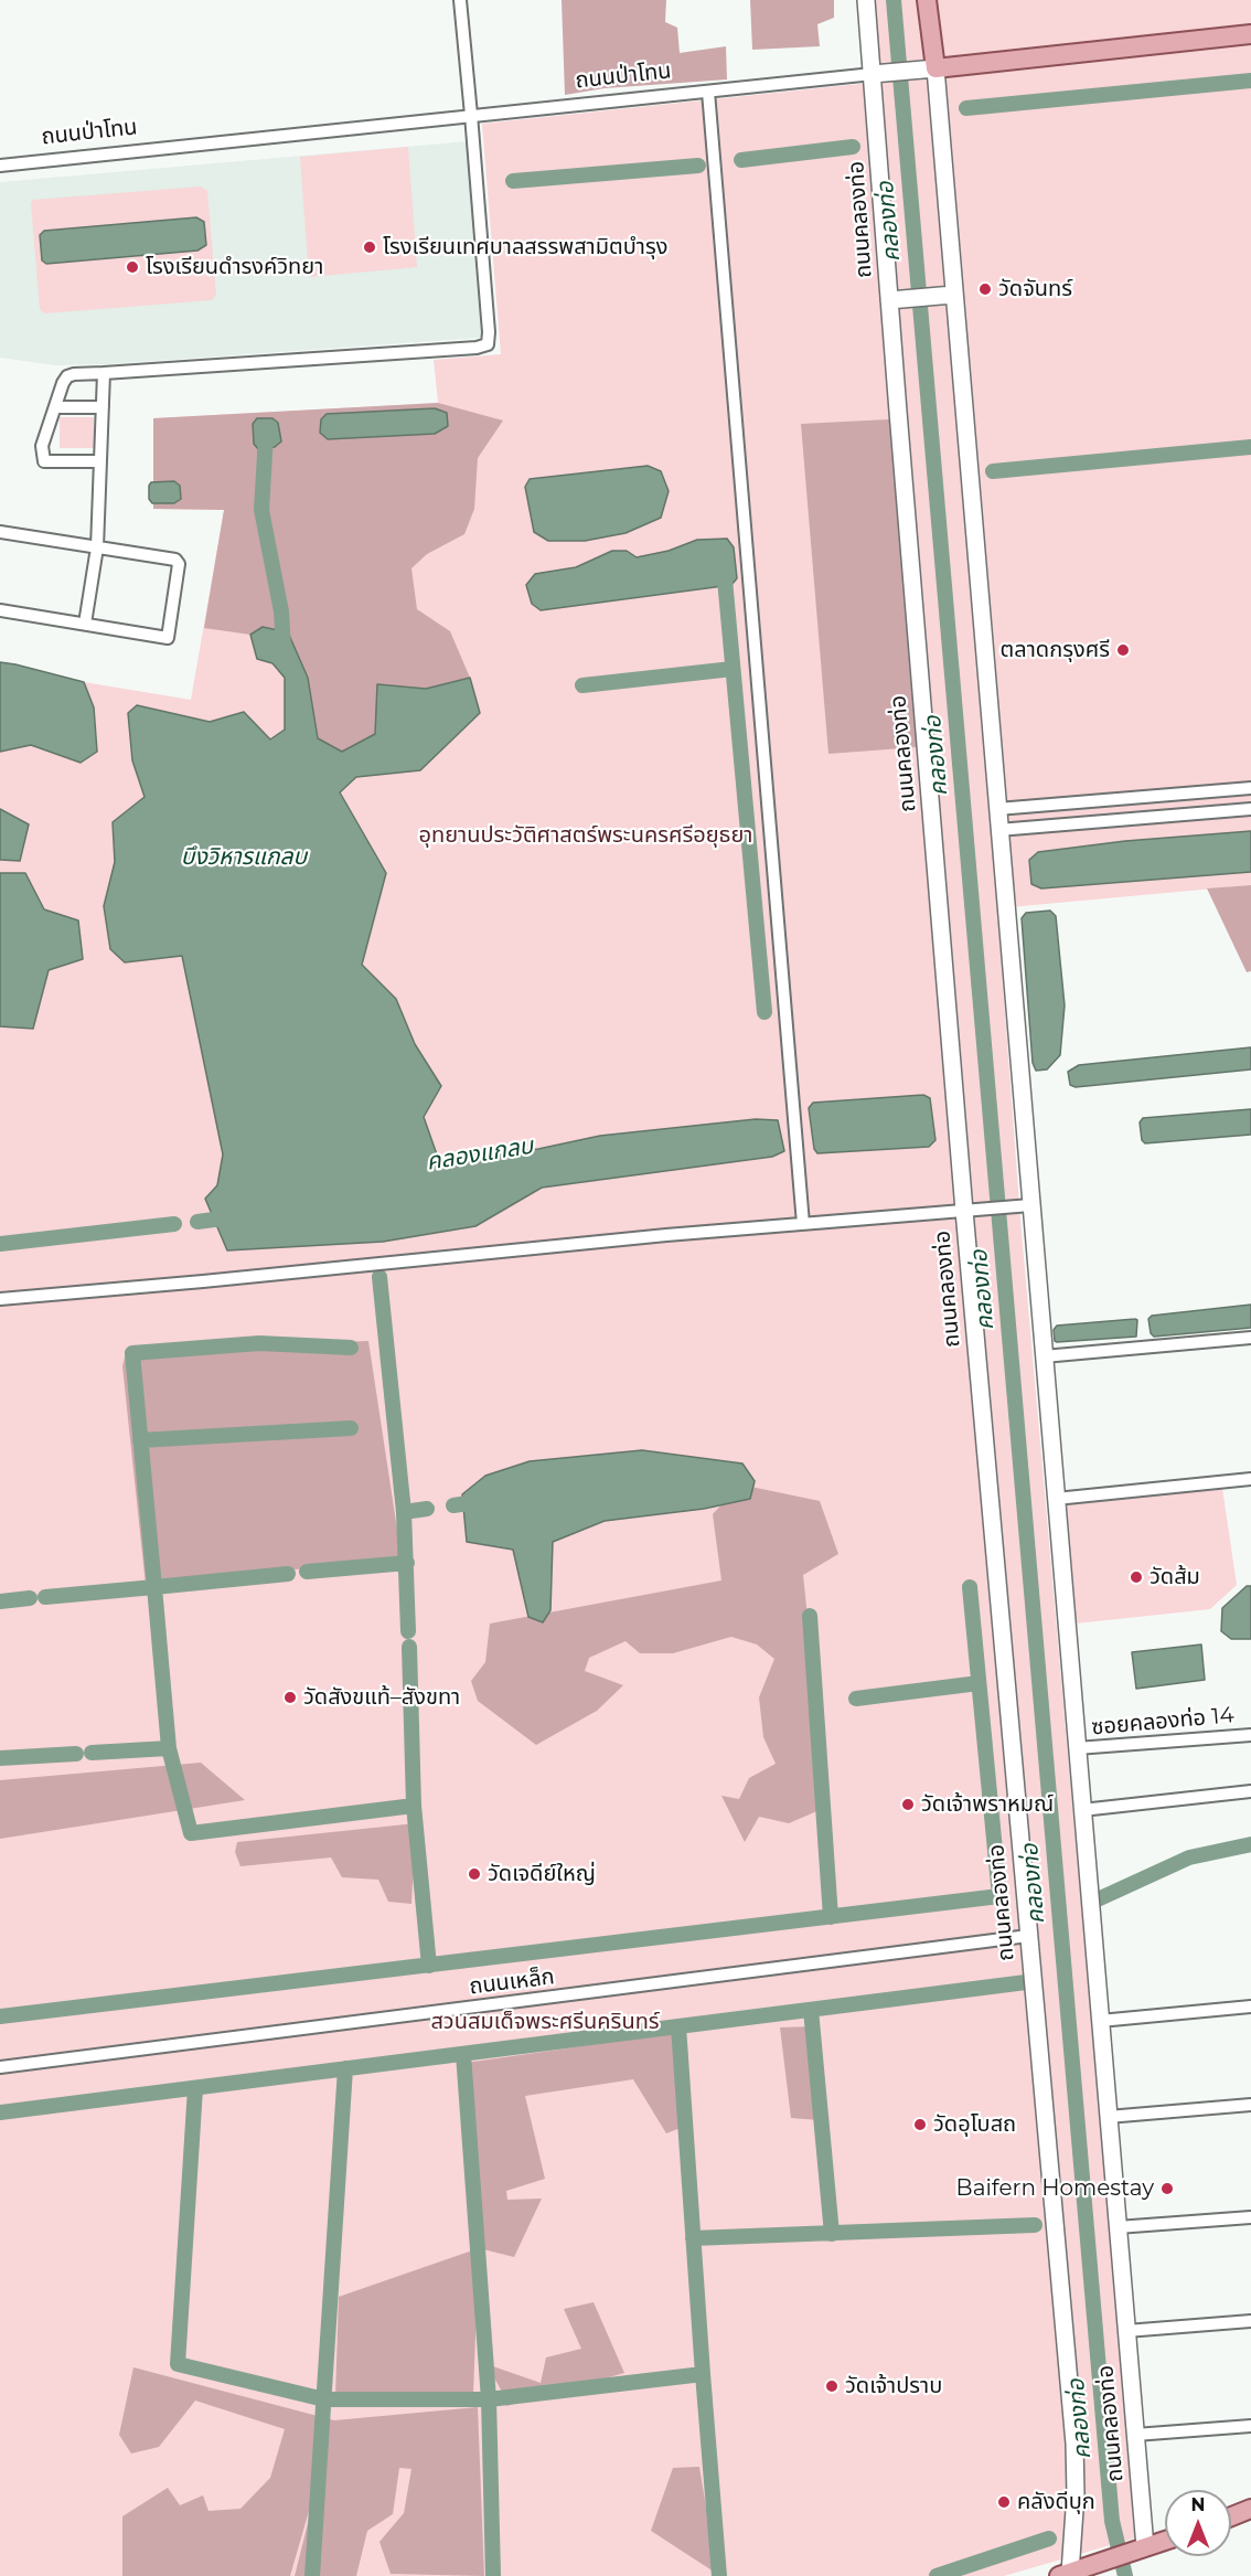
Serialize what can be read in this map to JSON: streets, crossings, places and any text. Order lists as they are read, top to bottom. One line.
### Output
{"streets":{"main road":["ถนนป่าโทน","ถนนคลองท่อ"],"street":["ซอยคลองท่อ 14","ถนนเหล็ก"]},"crossings":[["ถนนป่าโทน","ถนนคลองท่อ"],["ถนนคลองท่อ","ซอยคลองท่อ 14"],["ถนนคลองท่อ","ถนนเหล็ก"]],"water":["คลองท่อ","บึงวิหารแกลบ","คลองแกลบ"],"parks":["อุทยานประวัติศาสตร์พระนครศรีอยุธยา","สวนสมเด็จพระศรีนครินทร์"],"places":["โรงเรียนเทศบาลสรรพสามิตบำรุง","โรงเรียนดำรงค์วิทยา","วัดจันทร์","ตลาดกรุงศรี","วัดส้ม","วัดสังขแท้–สังขทา","วัดเจ้าพราหมณ์","วัดเจดีย์ใหญ่","วัดอุโบสถ","Baifern Homestay","วัดเจ้าปราบ","คลังดีบุก"],"north":"top"}
